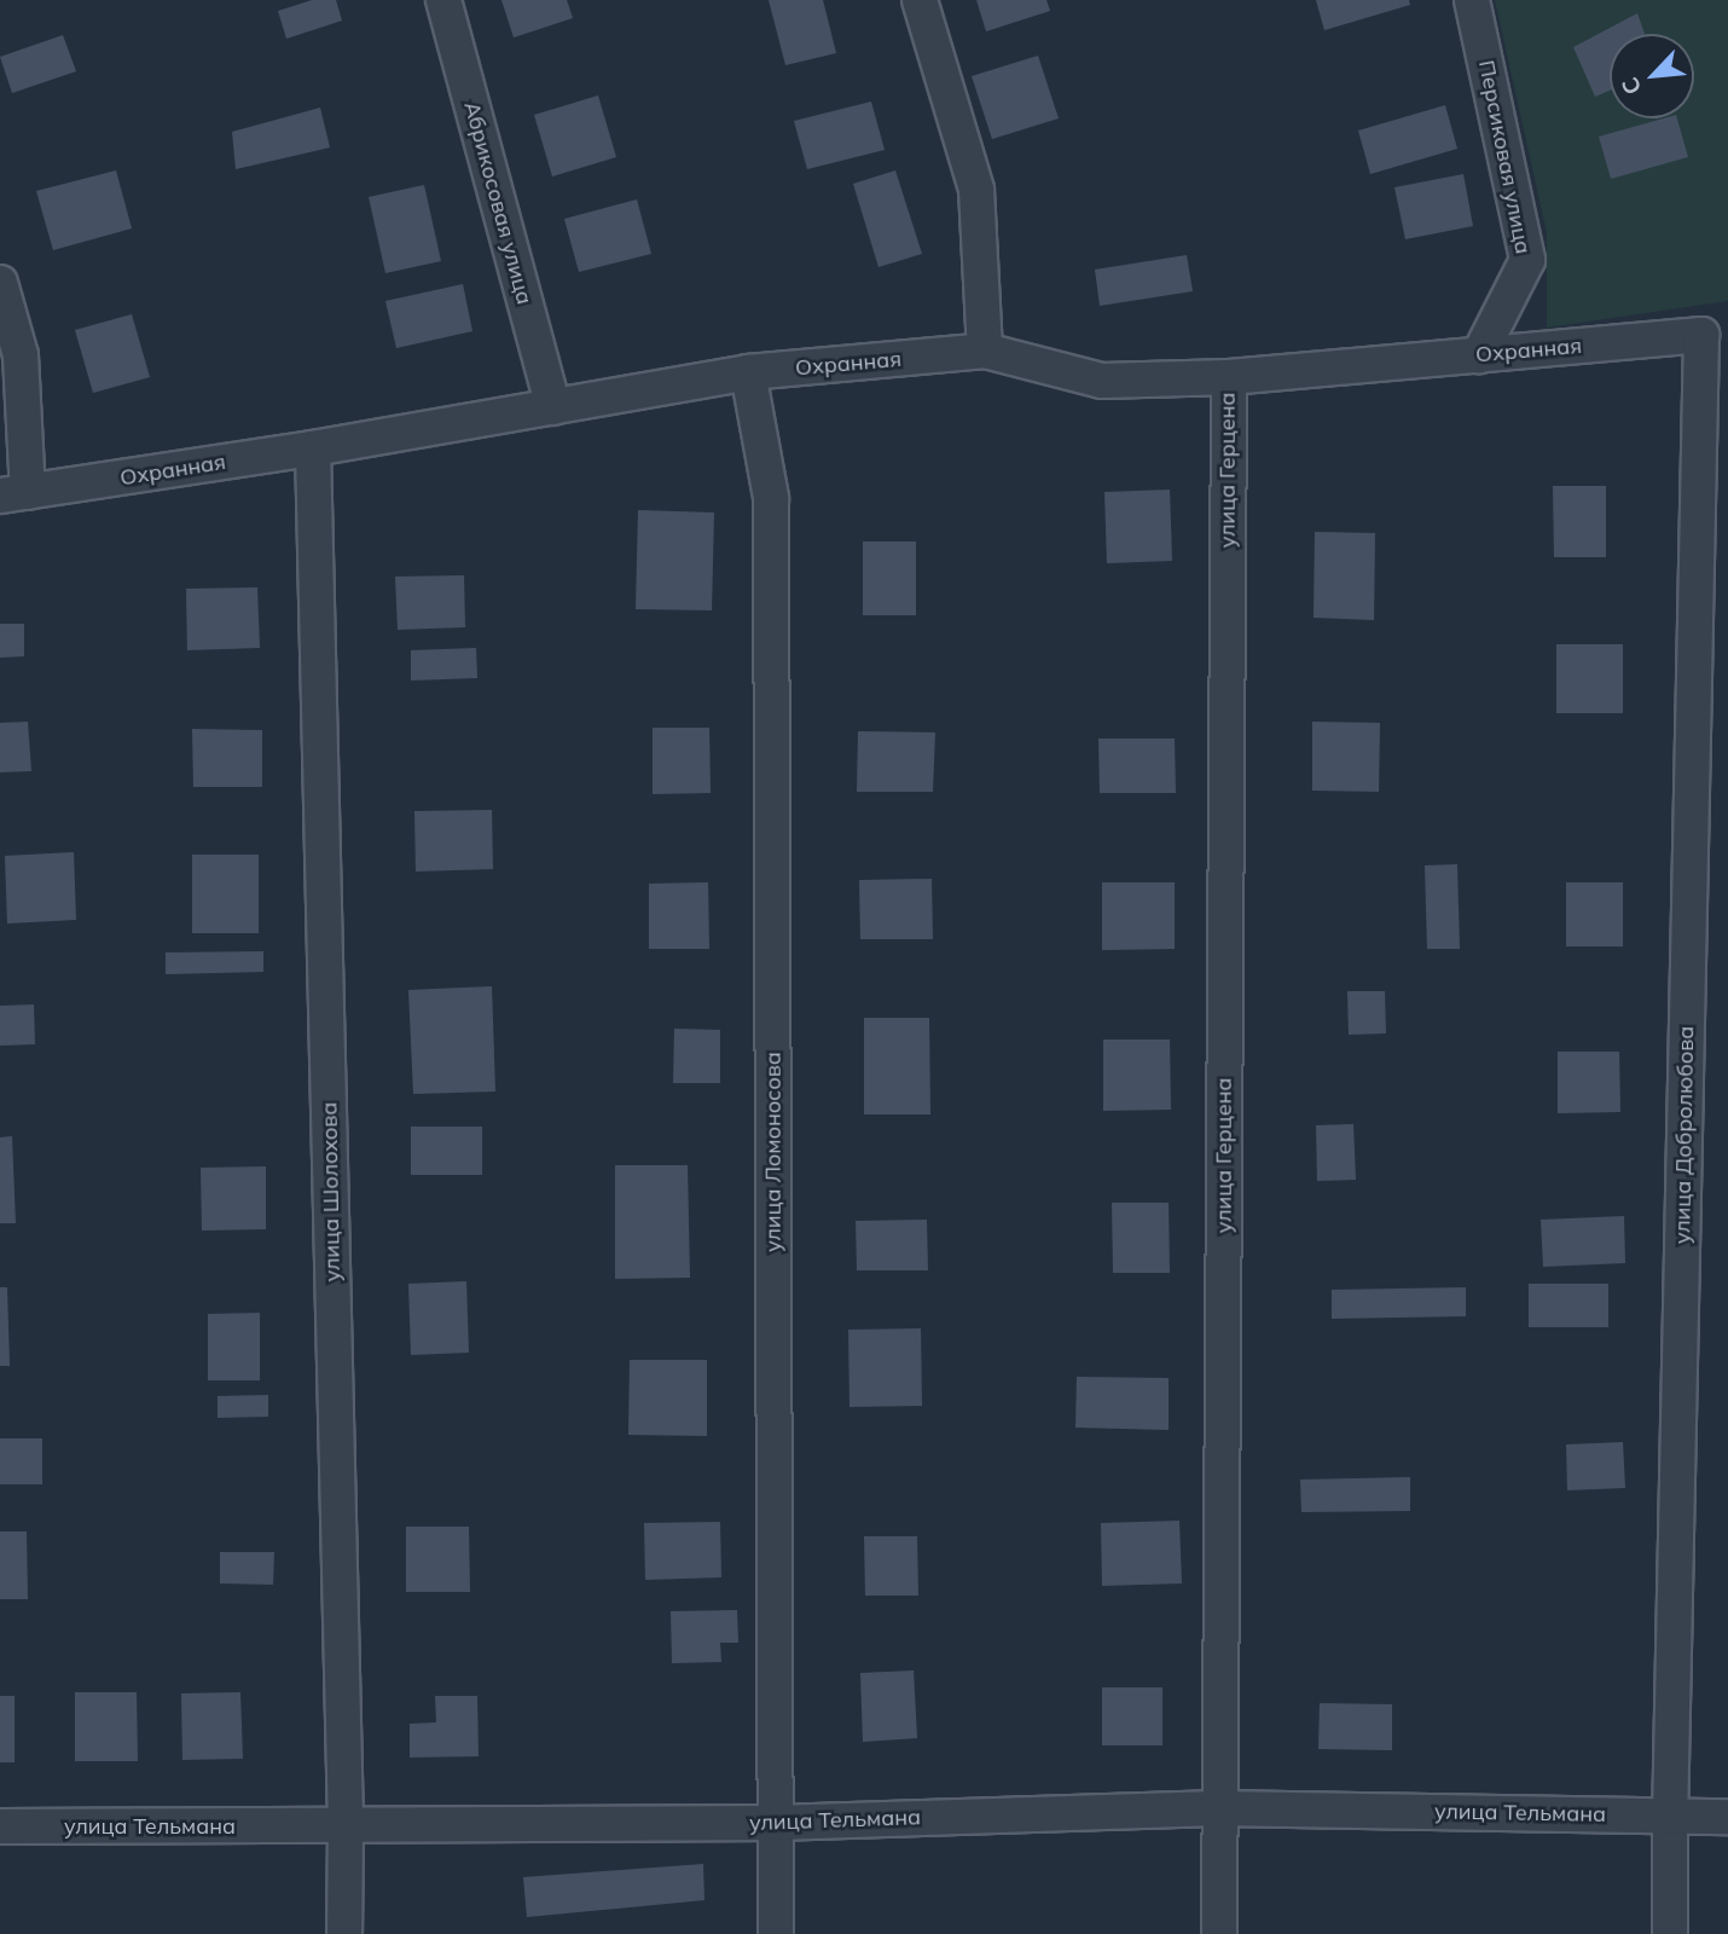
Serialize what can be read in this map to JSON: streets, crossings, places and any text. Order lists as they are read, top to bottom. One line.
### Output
{"streets":{"street":["Персиковая улица","Абрикосовая улица","Охранная","улица Герцена","улица Добролюбова","улица Ломоносова","улица Шолохова","улица Тельмана"]},"crossings":[["Персиковая улица","Охранная"],["Абрикосовая улица","Охранная"],["Охранная","улица Герцена"],["Охранная","улица Добролюбова"],["Охранная","улица Ломоносова"],["Охранная","улица Шолохова"],["улица Герцена","улица Тельмана"],["улица Добролюбова","улица Тельмана"],["улица Ломоносова","улица Тельмана"],["улица Шолохова","улица Тельмана"]],"north":"bottom left"}
